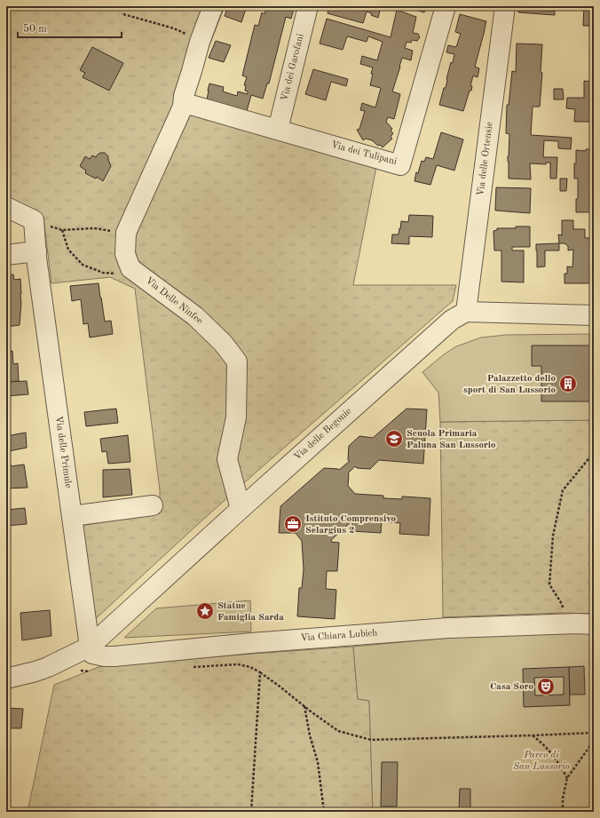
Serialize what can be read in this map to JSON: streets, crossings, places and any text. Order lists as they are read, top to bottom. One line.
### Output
{"streets":{"street":["Via dei Garofani","Via dei Tulipani","Via delle Ortensie","Via Delle Ninfee","Via delle Begonie","Via delle Primule","Via Chiara Lubich"]},"crossings":[["Via dei Garofani","Via dei Tulipani"],["Via delle Ortensie","Via delle Begonie"],["Via Delle Ninfee","Via delle Begonie"],["Via delle Begonie","Via delle Primule"],["Via delle Begonie","Via Chiara Lubich"],["Via delle Primule","Via Chiara Lubich"]],"parks":["Parco di San Lussorio"],"places":{"building":["Palazzetto dello sport di San Lussorio"],"school or university":["Scuola Primaria Paluna San Lussorio"],"office":["Istituto Comprensivo Selargius 2"],"place":["Statue Famiglia Sarda"],"theatre":["Casa Soro"]},"scale_bar":"50 m"}
